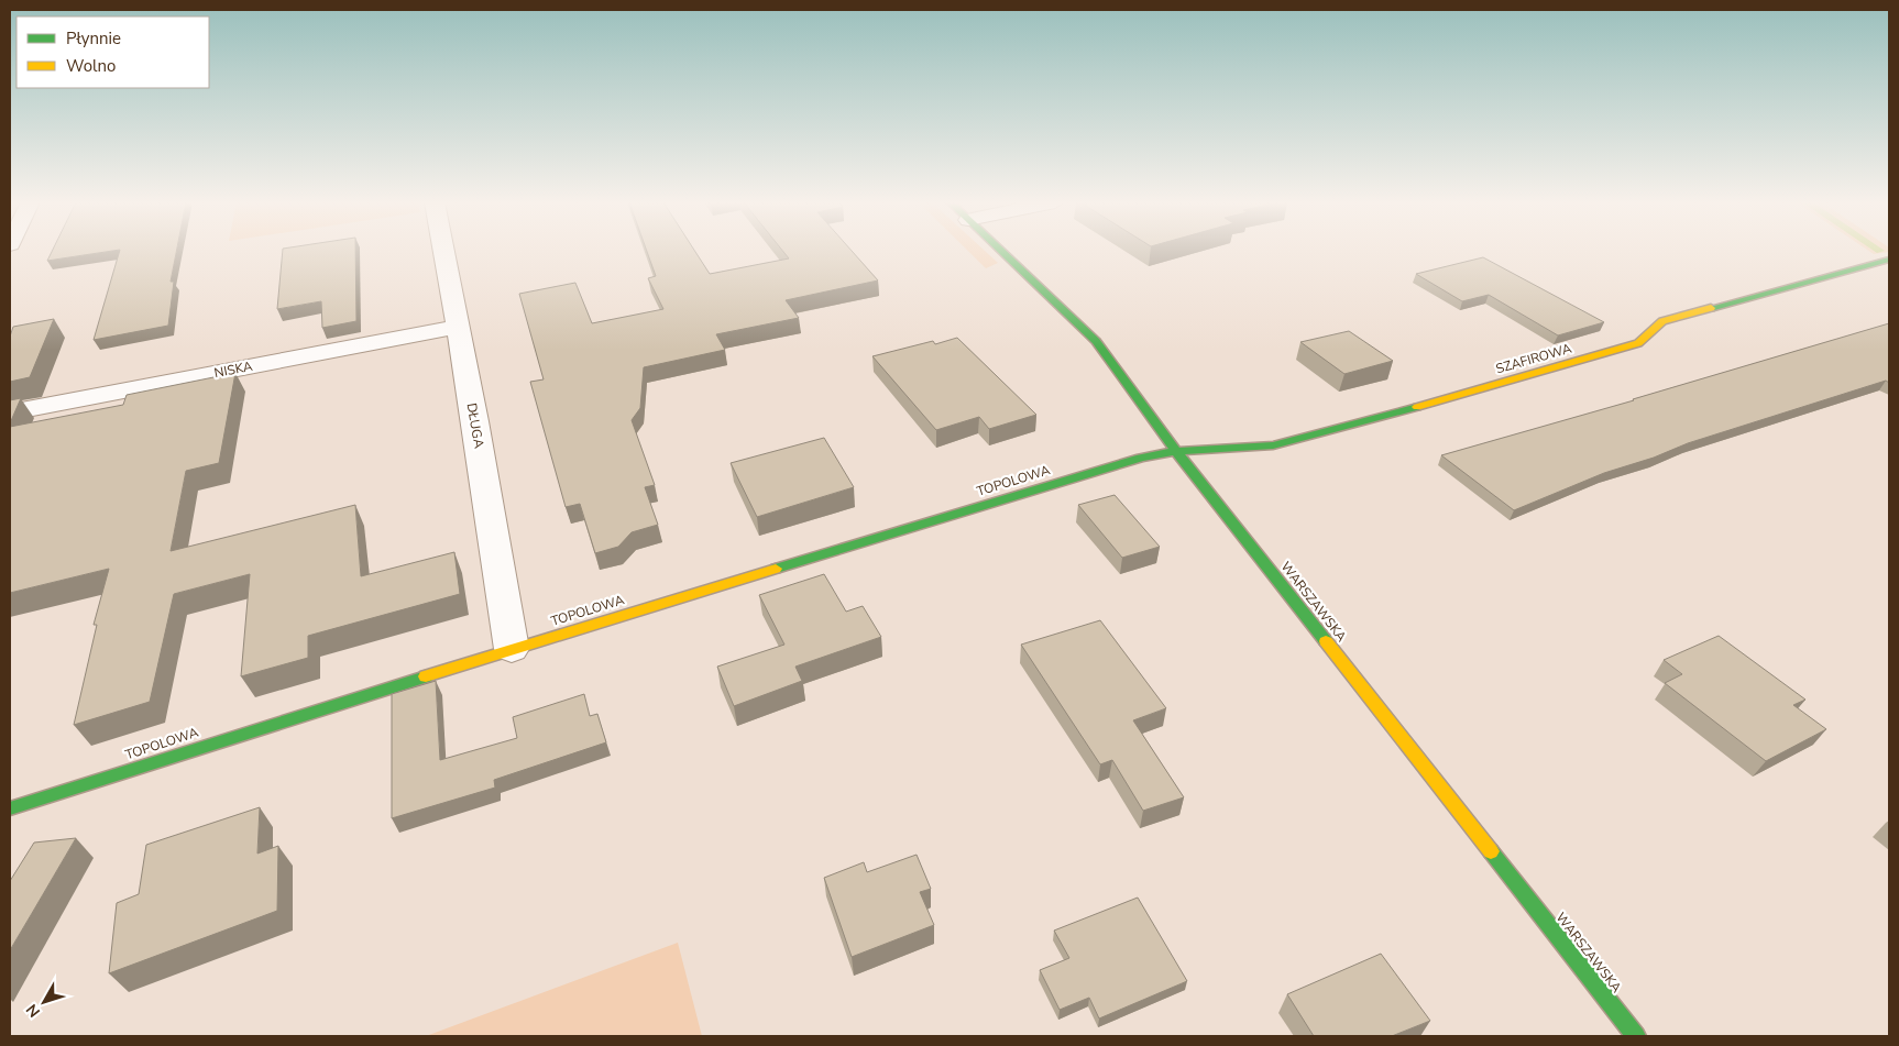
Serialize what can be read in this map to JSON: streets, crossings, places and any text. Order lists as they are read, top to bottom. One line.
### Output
{"streets":{"street":["SZAFIROWA","NISKA","DŁUGA","TOPOLOWA","WARSZAWSKA"]},"crossings":[["SZAFIROWA","TOPOLOWA"],["SZAFIROWA","WARSZAWSKA"],["NISKA","DŁUGA"],["DŁUGA","TOPOLOWA"],["TOPOLOWA","WARSZAWSKA"]],"legend":["Płynnie","Wolno"],"north":"bottom left"}
